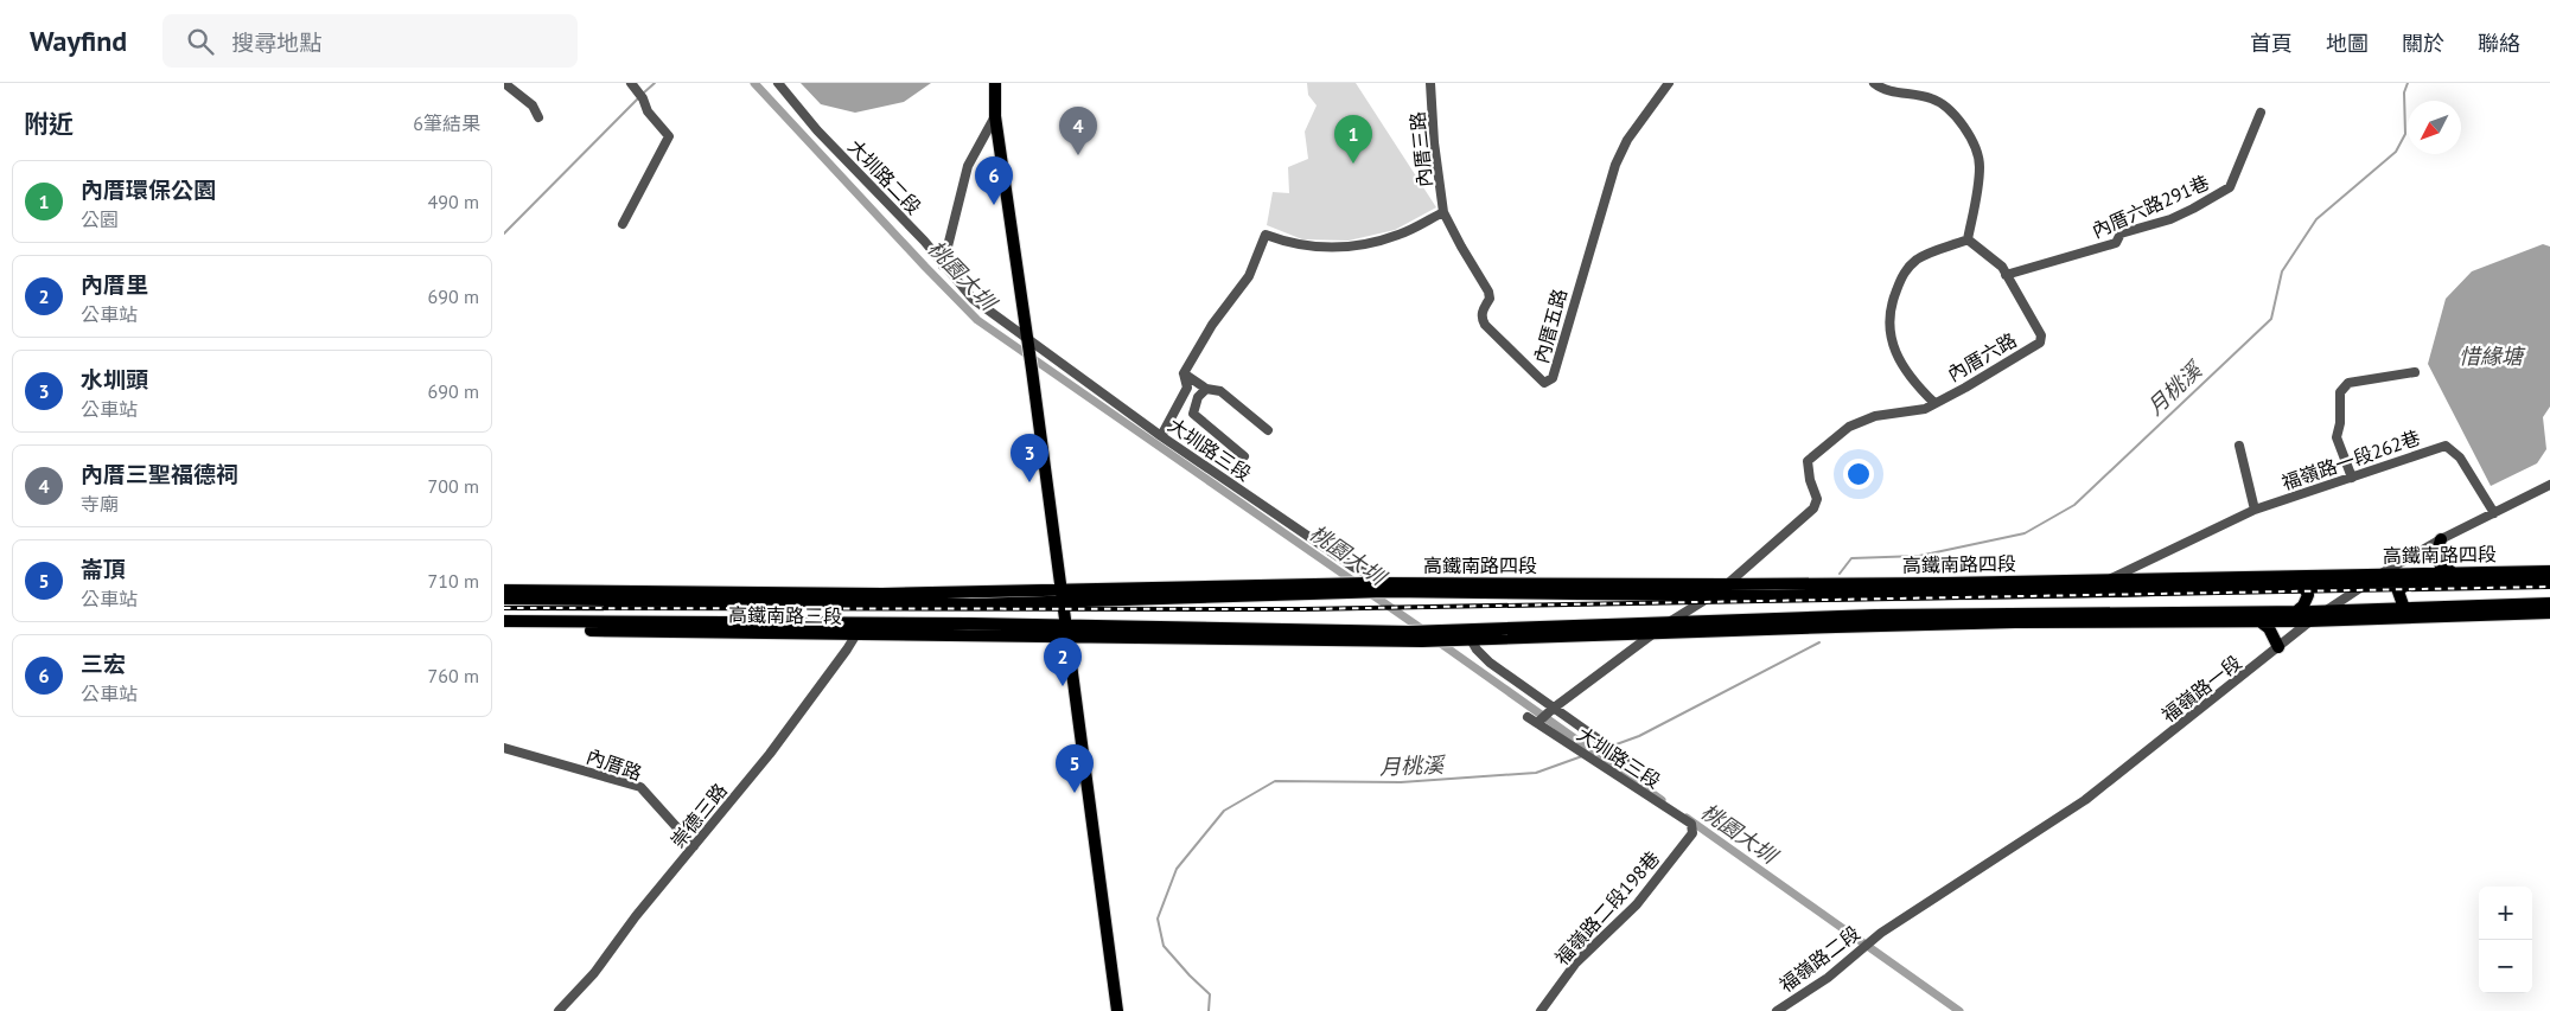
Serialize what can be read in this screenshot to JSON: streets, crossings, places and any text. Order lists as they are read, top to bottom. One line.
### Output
{"streets":{"main road":["高鐵南路四段","高鐵南路三段"],"street":["內厝三路","大圳路二段","內厝六路291巷","內厝五路","內厝六路","大圳路三段","福嶺路一段262巷","福嶺路一段","內厝路","崇德三路","福嶺路二段198巷","福嶺路二段"]},"crossings":[["內厝三路","內厝五路"],["大圳路二段","大圳路三段"],["內厝六路291巷","內厝六路"],["內厝六路","高鐵南路四段"],["大圳路三段","高鐵南路四段"],["大圳路三段","福嶺路二段198巷"],["福嶺路一段262巷","高鐵南路四段"],["福嶺路一段262巷","福嶺路一段"],["高鐵南路四段","福嶺路一段"],["高鐵南路三段","崇德三路"],["福嶺路一段","福嶺路二段"],["內厝路","崇德三路"]],"water":["桃園大圳","惜緣塘","月桃溪"],"north":"bottom left","page":{"header":"Wayfind","search":"搜尋地點","nav":["首頁","地圖","關於","聯絡"],"heading":["附近","6筆結果"],"pins":["4","1","6","3","2","5"],"list":[{"mark":"1","name":"內厝環保公園","note":"公園","value":"490 m"},{"mark":"2","name":"內厝里","note":"公車站","value":"690 m"},{"mark":"3","name":"水圳頭","note":"公車站","value":"690 m"},{"mark":"4","name":"內厝三聖福德祠","note":"寺廟","value":"700 m"},{"mark":"5","name":"崙頂","note":"公車站","value":"710 m"},{"mark":"6","name":"三宏","note":"公車站","value":"760 m"}],"map_buttons":["+","−"]}}
